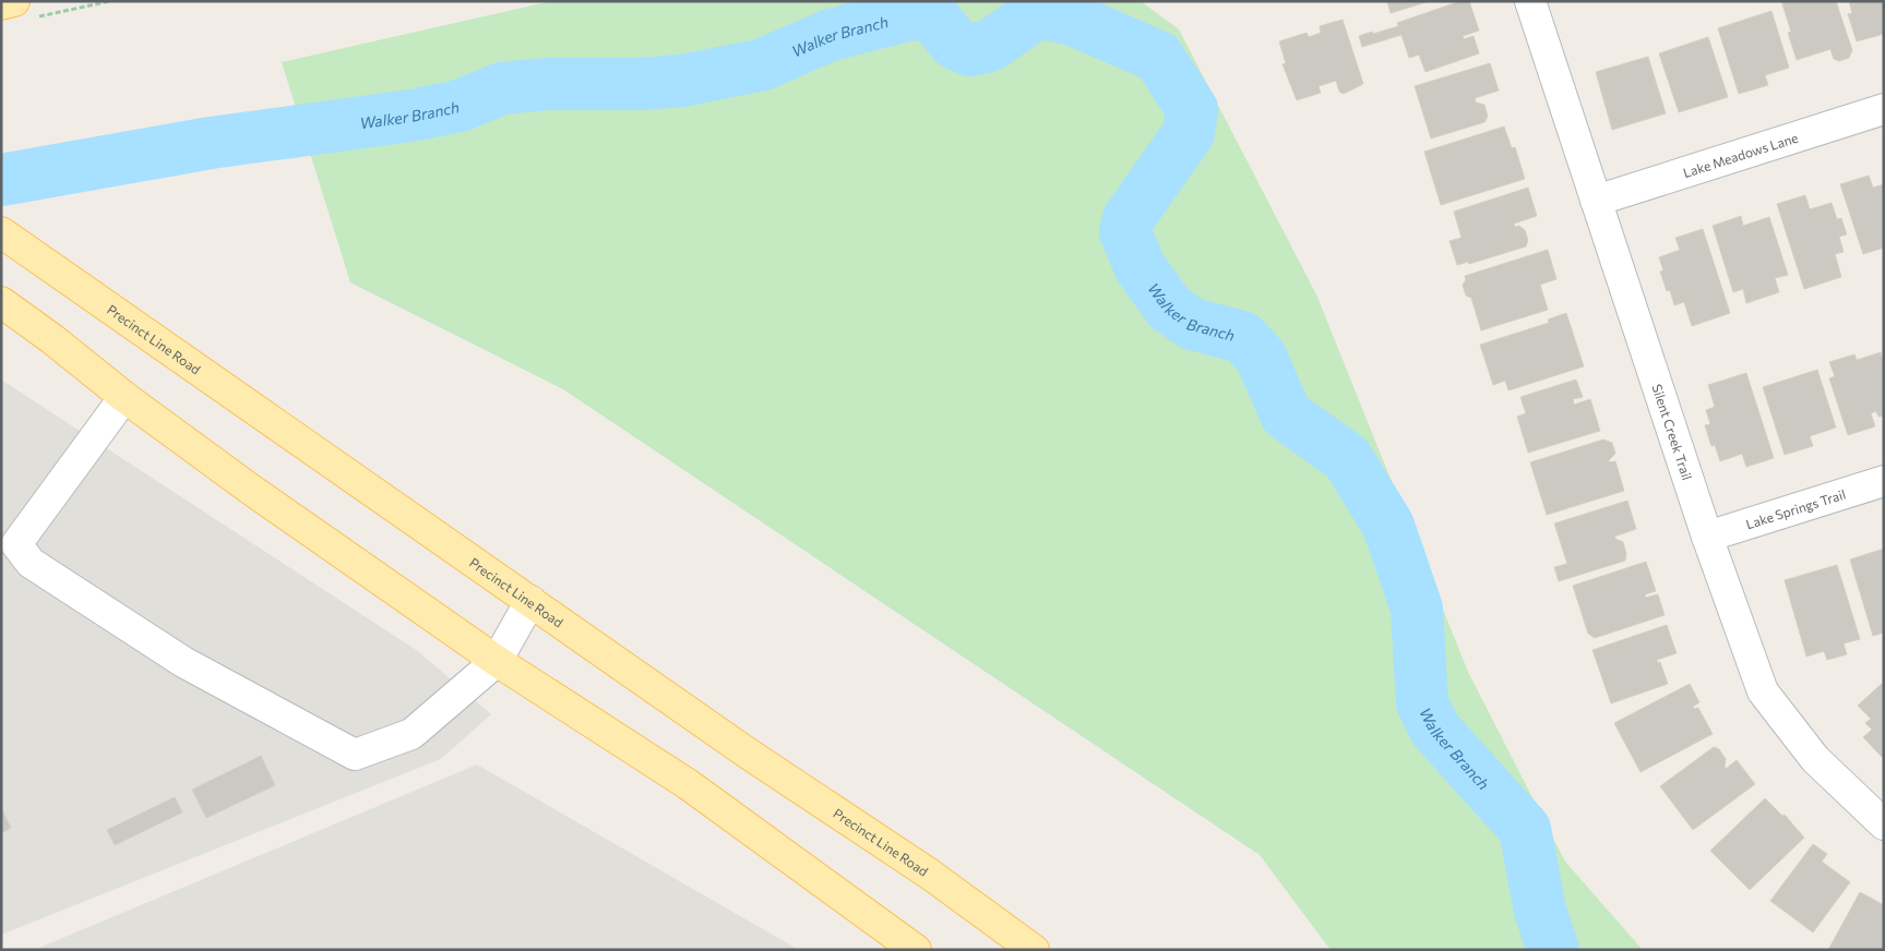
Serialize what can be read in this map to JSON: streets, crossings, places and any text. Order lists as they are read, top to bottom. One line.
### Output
{"streets":{"main road":["Precinct Line Road"],"street":["Lake Meadows Lane","Silent Creek Trail","Lake Springs Trail"]},"crossings":[["Lake Meadows Lane","Silent Creek Trail"],["Silent Creek Trail","Lake Springs Trail"]],"water":["Walker Branch"]}
